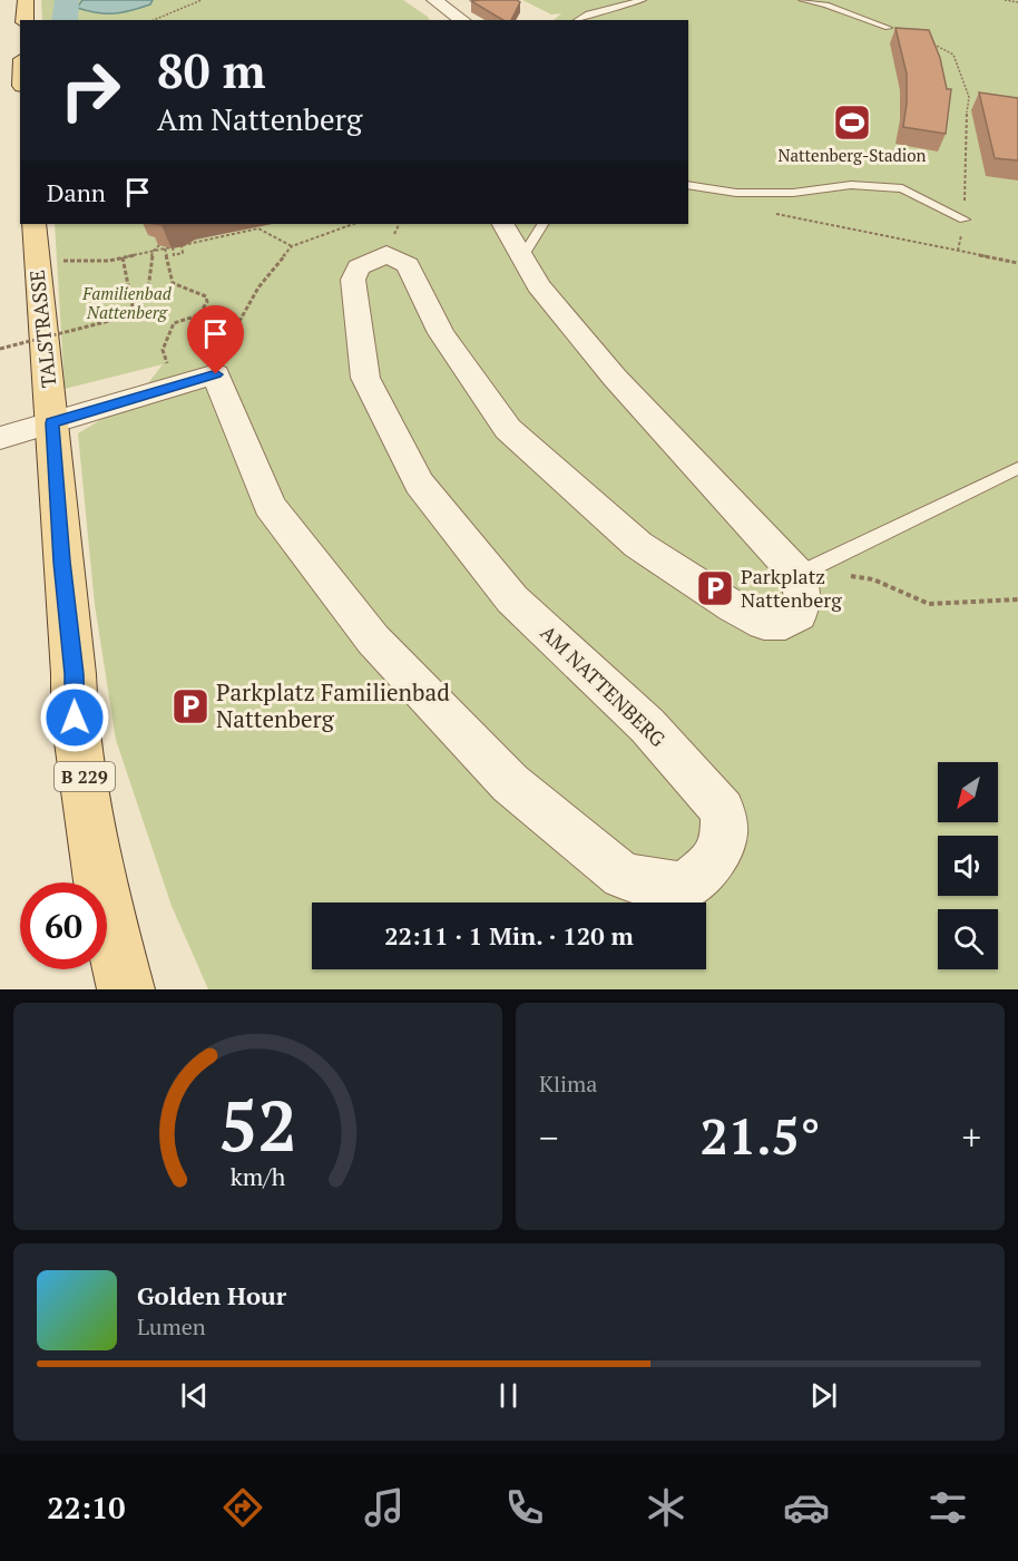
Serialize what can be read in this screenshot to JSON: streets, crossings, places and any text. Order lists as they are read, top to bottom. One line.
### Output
{"streets":{"main road":["TALSTRASSE","B 229"],"street":["AM NATTENBERG"]},"parks":["Familienbad Nattenberg"],"places":{"sports":["Nattenberg-Stadion"],"parking":["Parkplatz Nattenberg","Parkplatz Familienbad Nattenberg"]},"north":"bottom left","page":{"turn":["80 m","Am Nattenberg"],"then":"Dann","limit":"60","trip":"22:11 · 1 Min. · 120 m","tile":"Klima","heat":["−","21.5°","+"],"song":["Golden Hour","Lumen"],"tabs":"22:10","gauge":["52","km/h"]}}
